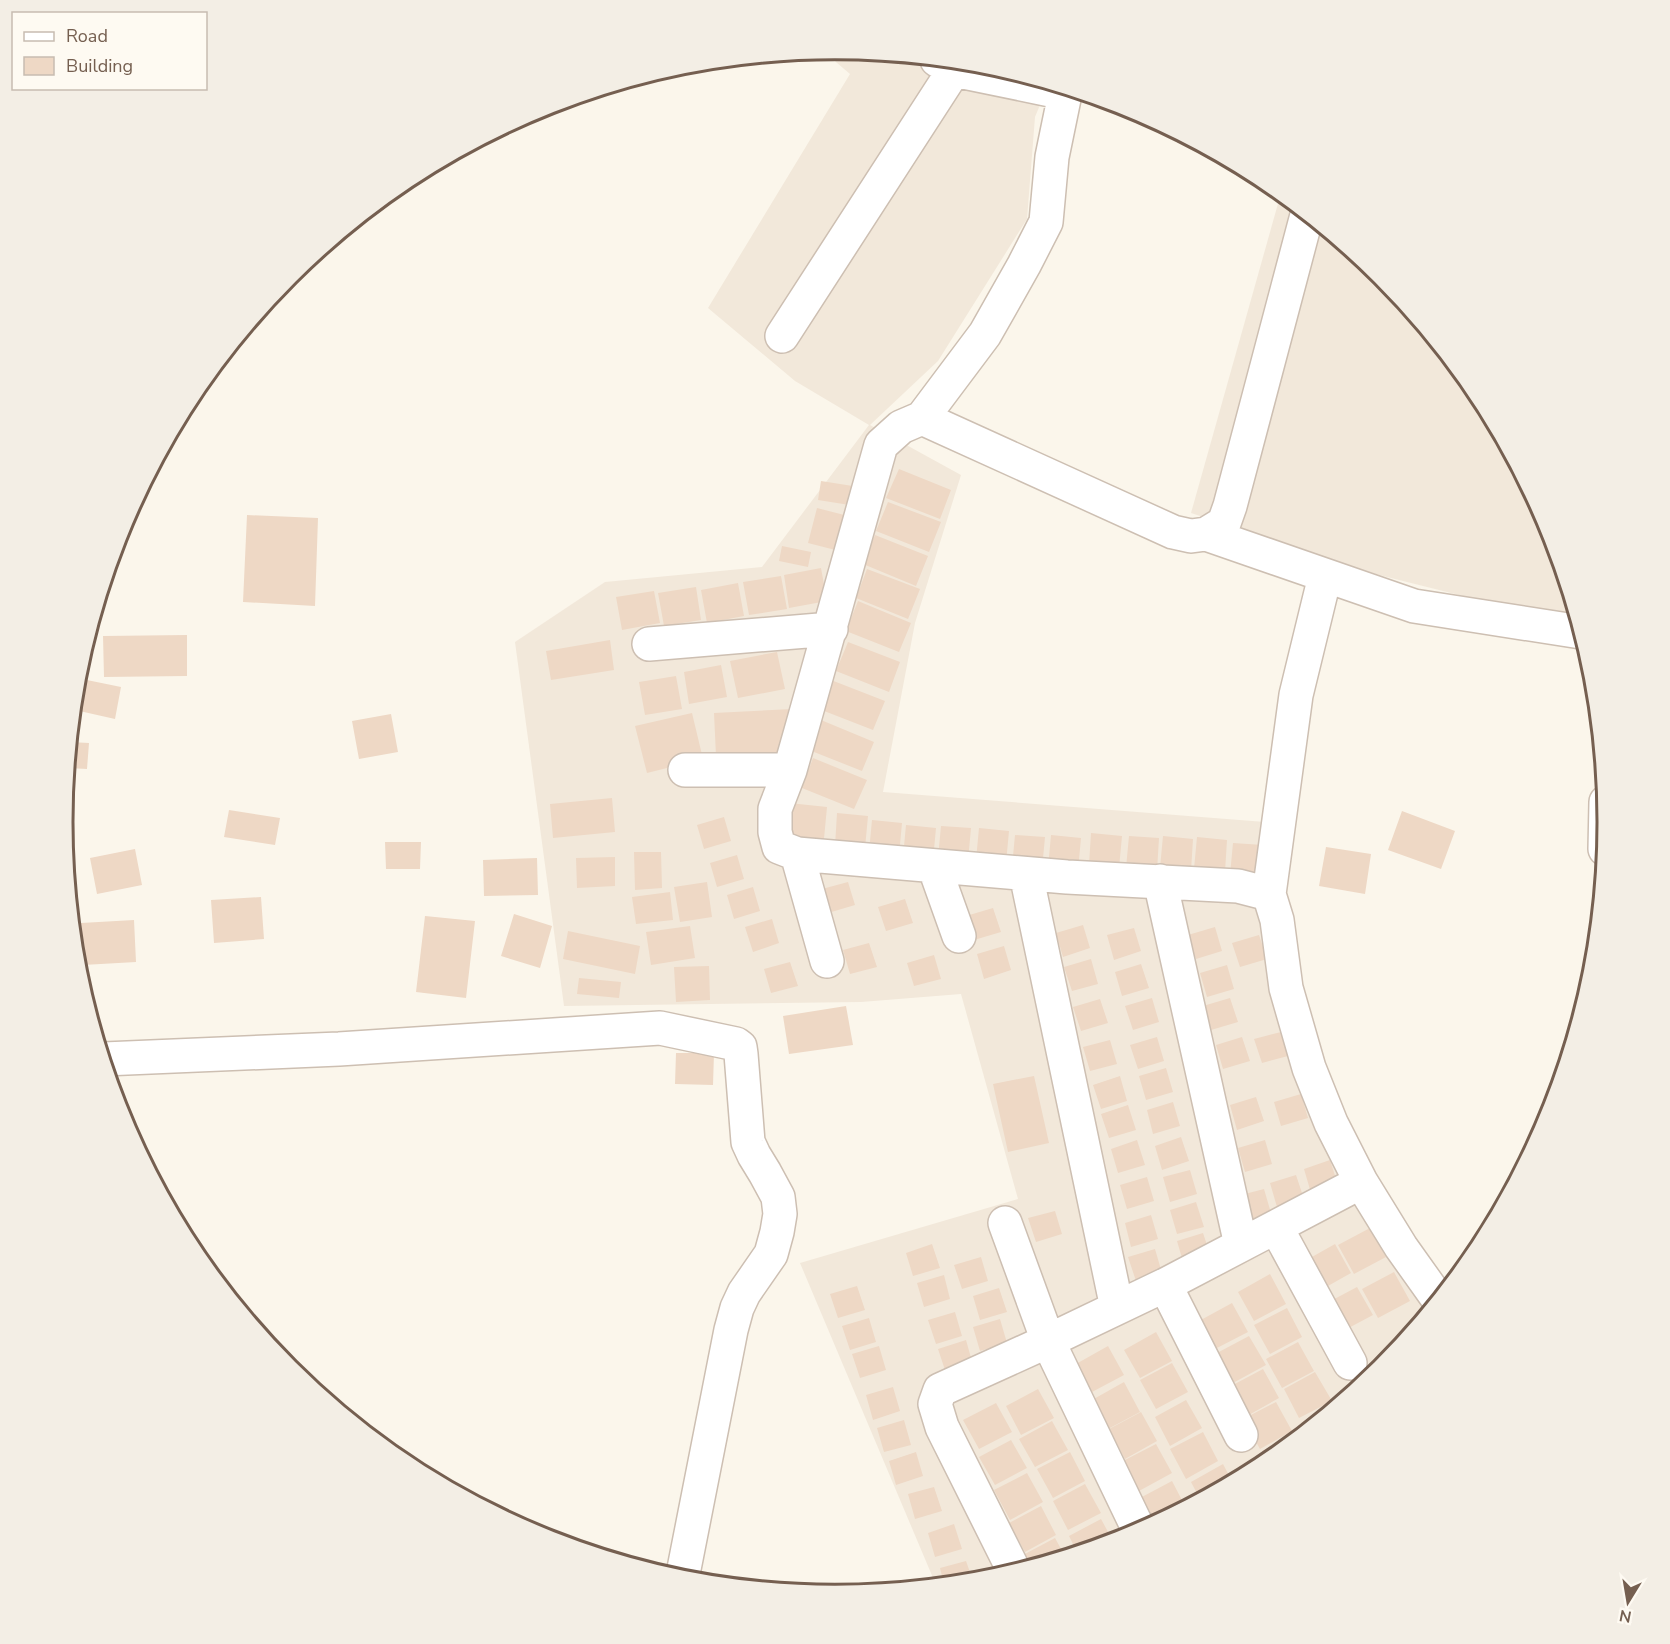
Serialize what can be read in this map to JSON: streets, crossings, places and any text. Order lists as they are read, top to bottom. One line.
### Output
{"legend":["Road","Building"],"north":"bottom"}
